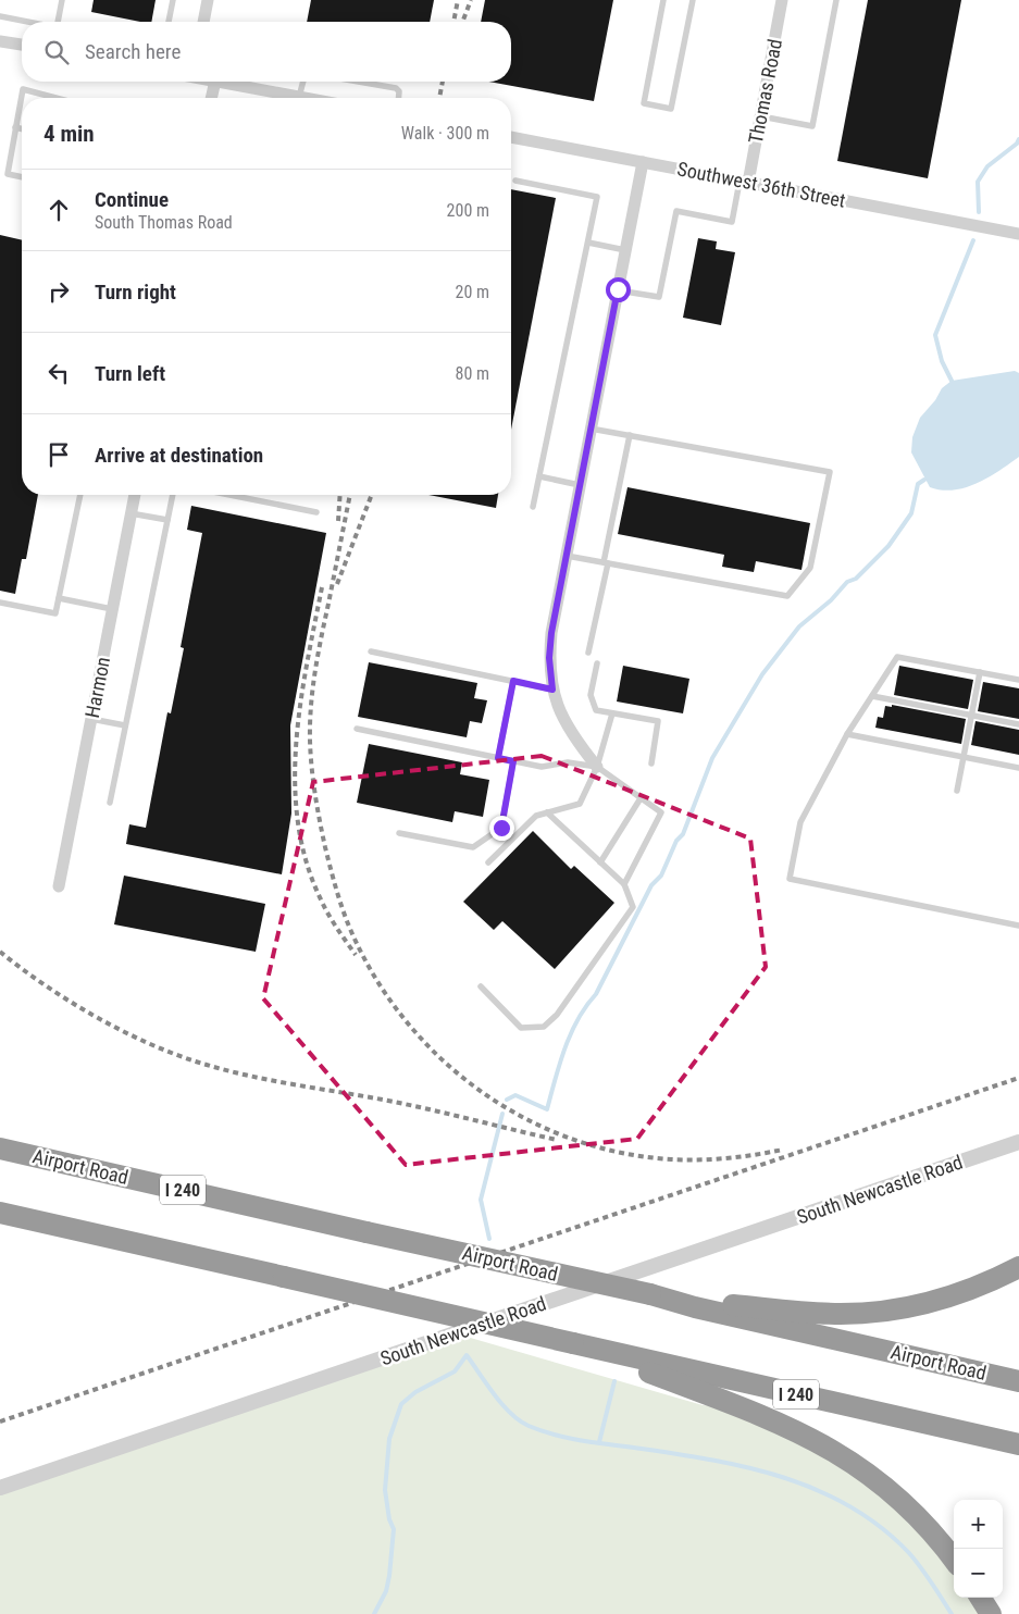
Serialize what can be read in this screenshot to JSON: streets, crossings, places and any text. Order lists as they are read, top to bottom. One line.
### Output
{"streets":{"highway":["Airport Road","I 240"],"street":["Thomas Road","Southwest 36th Street","Harmon","South Newcastle Road"]},"crossings":[["Thomas Road","Southwest 36th Street"]],"page":{"search":"Search here","heading":["4 min","Walk · 300 m"],"list":[["Continue","South Thomas Road","200 m"],["Turn right","20 m"],["Turn left","80 m"],"Arrive at destination"],"map_buttons":["+","−"]}}
